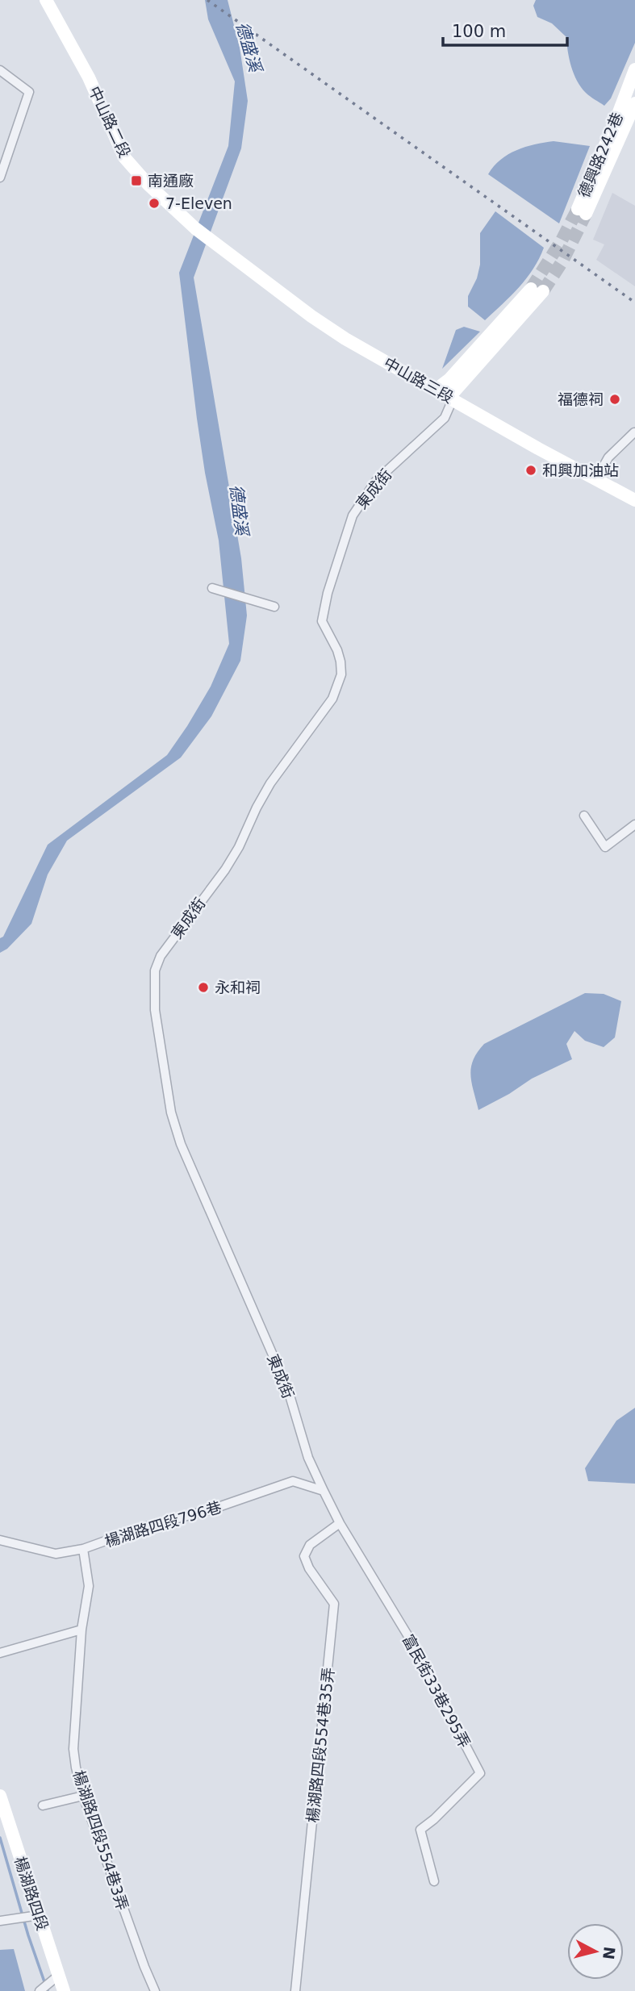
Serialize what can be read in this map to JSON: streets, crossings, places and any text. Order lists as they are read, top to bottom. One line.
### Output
{"streets":{"street":["中山路二段","德興路242巷","中山路三段","東成街","楊湖路四段796巷","富民街33巷295弄","楊湖路四段554巷35弄","楊湖路四段554巷3弄","楊湖路四段"]},"crossings":[["中山路二段","中山路三段"],["中山路三段","東成街"],["東成街","楊湖路四段796巷"],["東成街","富民街33巷295弄"],["楊湖路四段796巷","富民街33巷295弄"],["楊湖路四段796巷","楊湖路四段554巷3弄"],["富民街33巷295弄","楊湖路四段554巷35弄"]],"water":["德盛溪"],"places":{"transit":["南通廠"],"other":["7-Eleven","福德祠","和興加油站","永和祠"]},"scale_bar":"100 m","north":"right"}
